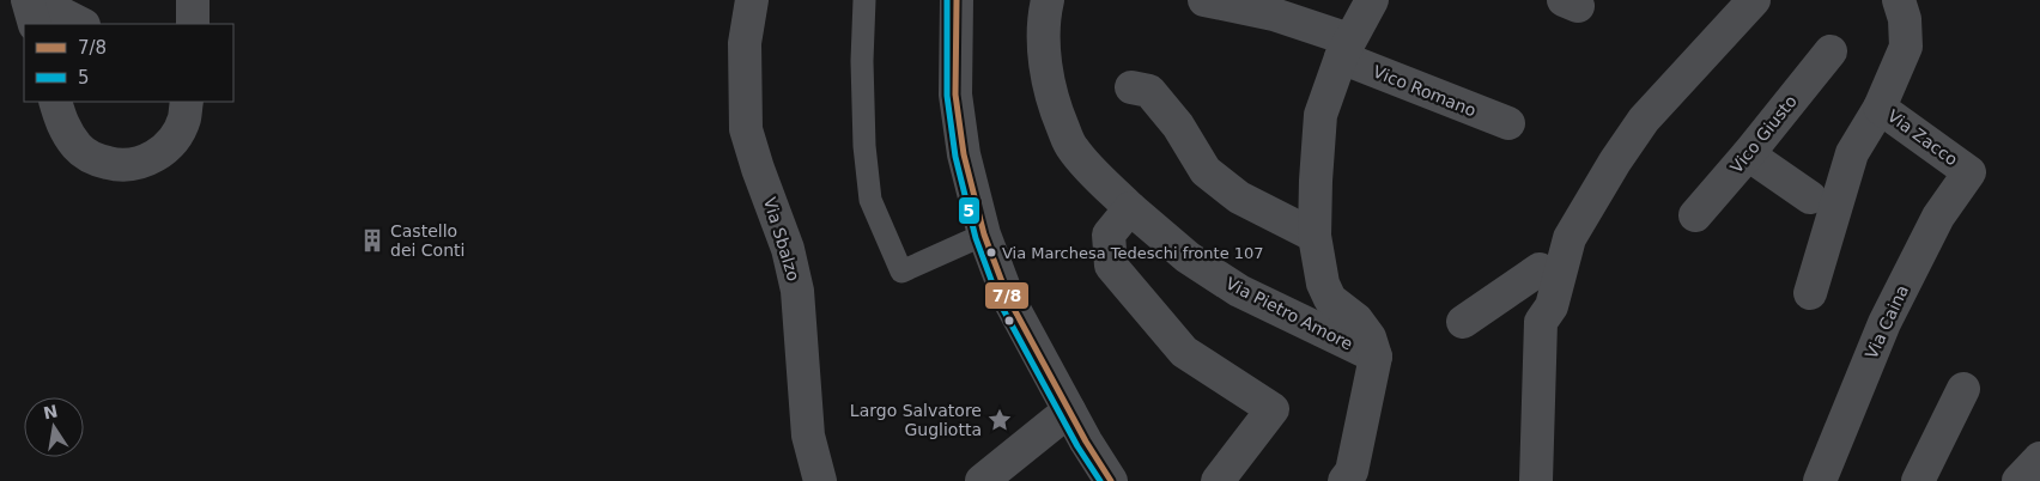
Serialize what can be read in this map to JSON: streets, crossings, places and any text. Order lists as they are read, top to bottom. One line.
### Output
{"streets":{"street":["Vico Romano","Vico Giusto","Via Zacco","Via Sbalzo","Via Pietro Amore","Via Caina"]},"crossings":[["Via Zacco","Via Caina"]],"places":{"building":["Castello dei Conti"],"other":["Via Marchesa Tedeschi fronte 107"],"place":["Largo Salvatore Gugliotta"]},"lines":["transit line 7/8","transit line 5"],"legend":["7/8","5"],"north":"top"}
